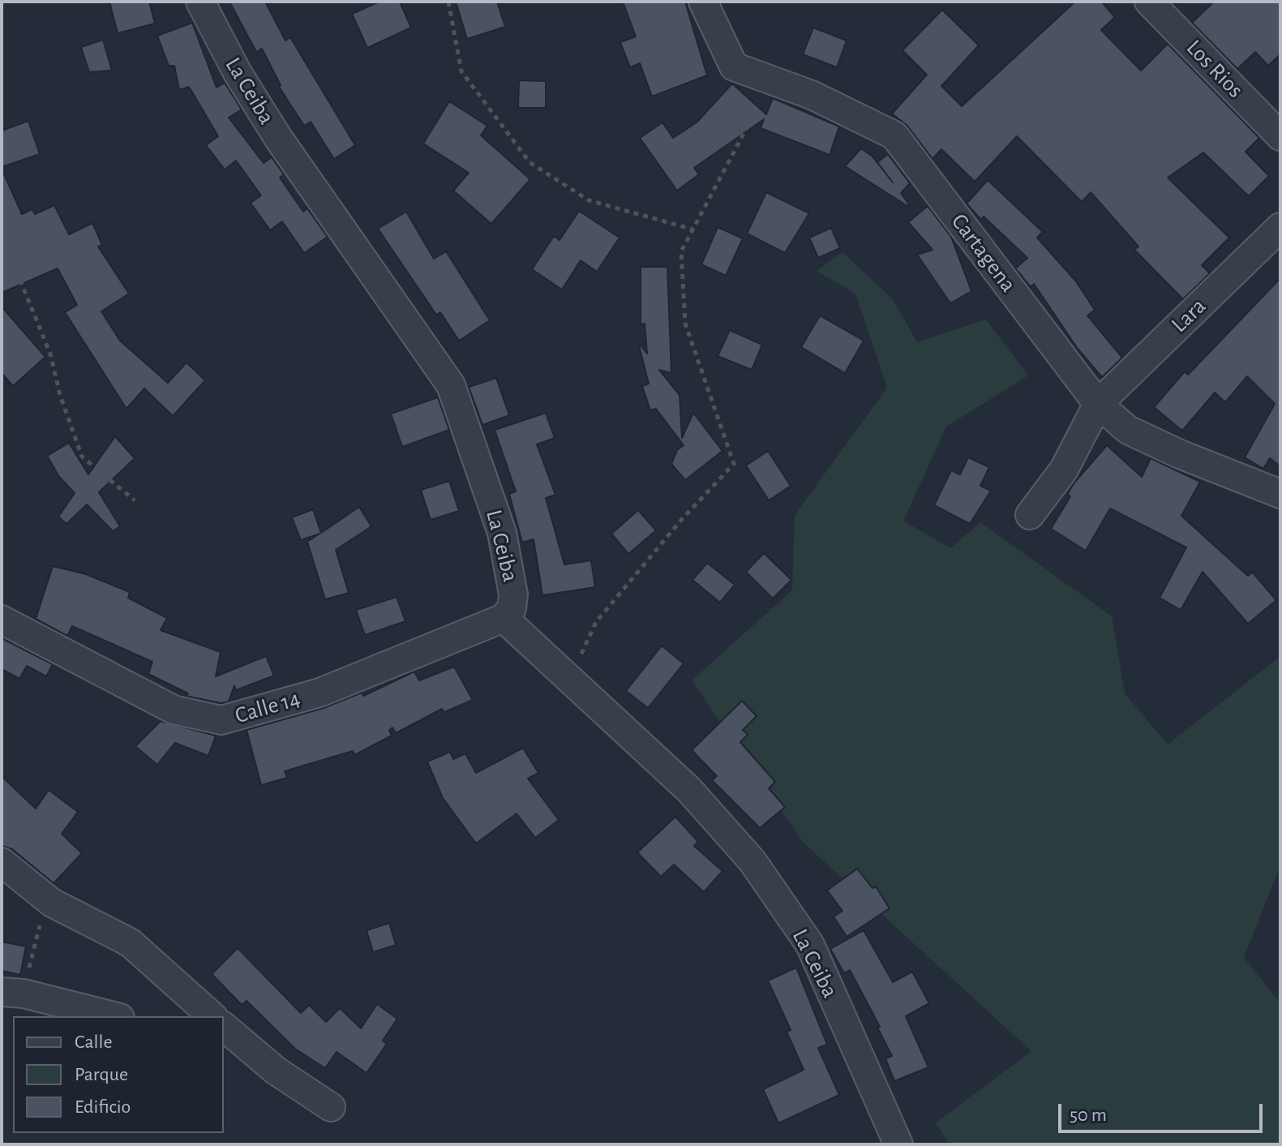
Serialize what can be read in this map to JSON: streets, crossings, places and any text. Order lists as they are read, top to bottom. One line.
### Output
{"streets":{"street":["Los Rios","La Ceiba","Cartagena","Lara","Calle 14"]},"crossings":[["La Ceiba","Calle 14"],["Cartagena","Lara"]],"legend":["Calle","Parque","Edificio"],"scale_bar":"50 m"}
